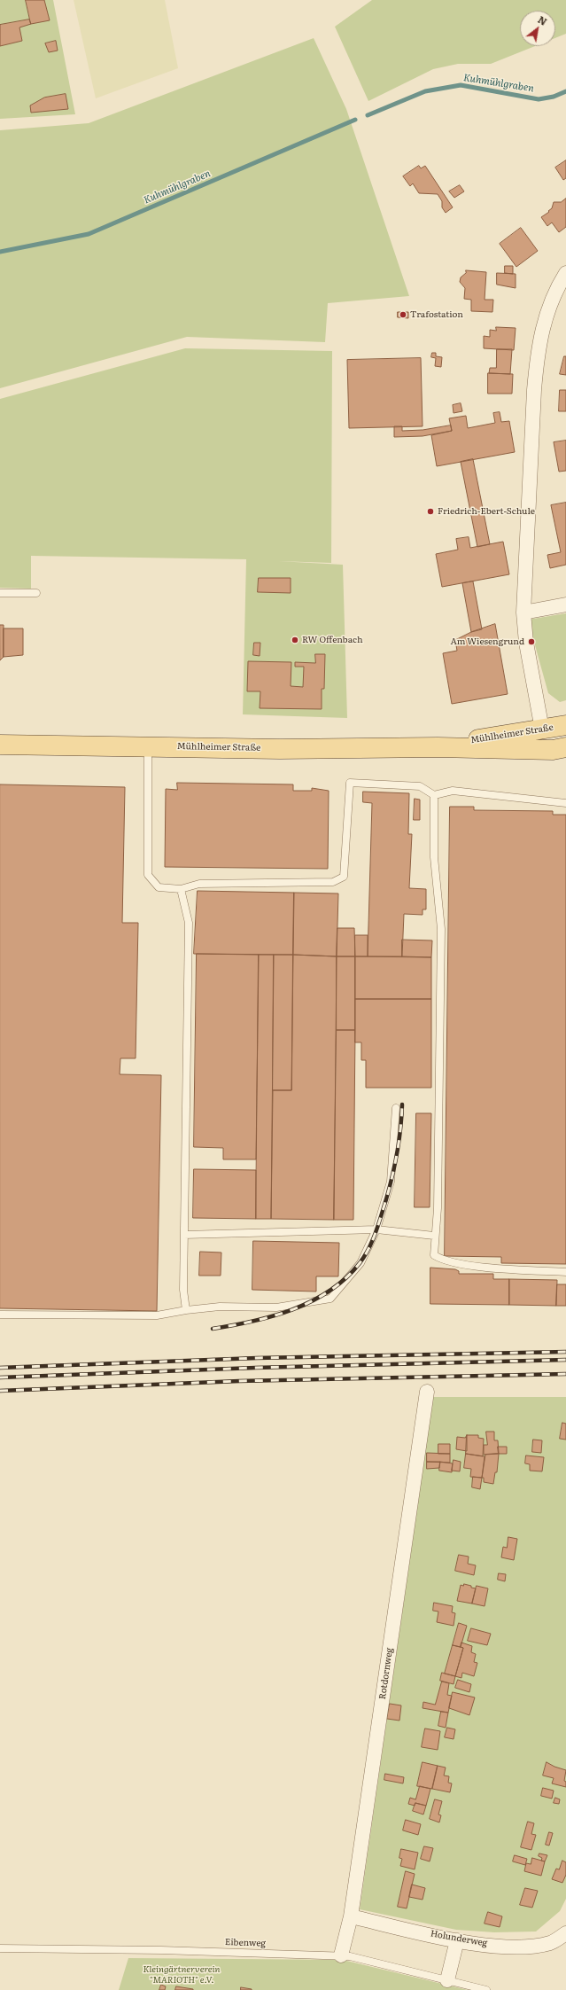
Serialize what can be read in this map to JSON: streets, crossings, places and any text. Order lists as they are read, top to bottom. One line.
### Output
{"streets":{"main road":["Mühlheimer Straße"],"street":["Rotdornweg","Holunderweg"],"lane":["Eibenweg"]},"crossings":[["Rotdornweg","Holunderweg"],["Rotdornweg","Eibenweg"]],"water":["Kuhmühlgraben"],"parks":["Kleingärtnerverein \"MARIOTH\" e.V."],"places":["Trafostation","Friedrich-Ebert-Schule","RW Offenbach","Am Wiesengrund"],"north":"top right"}
